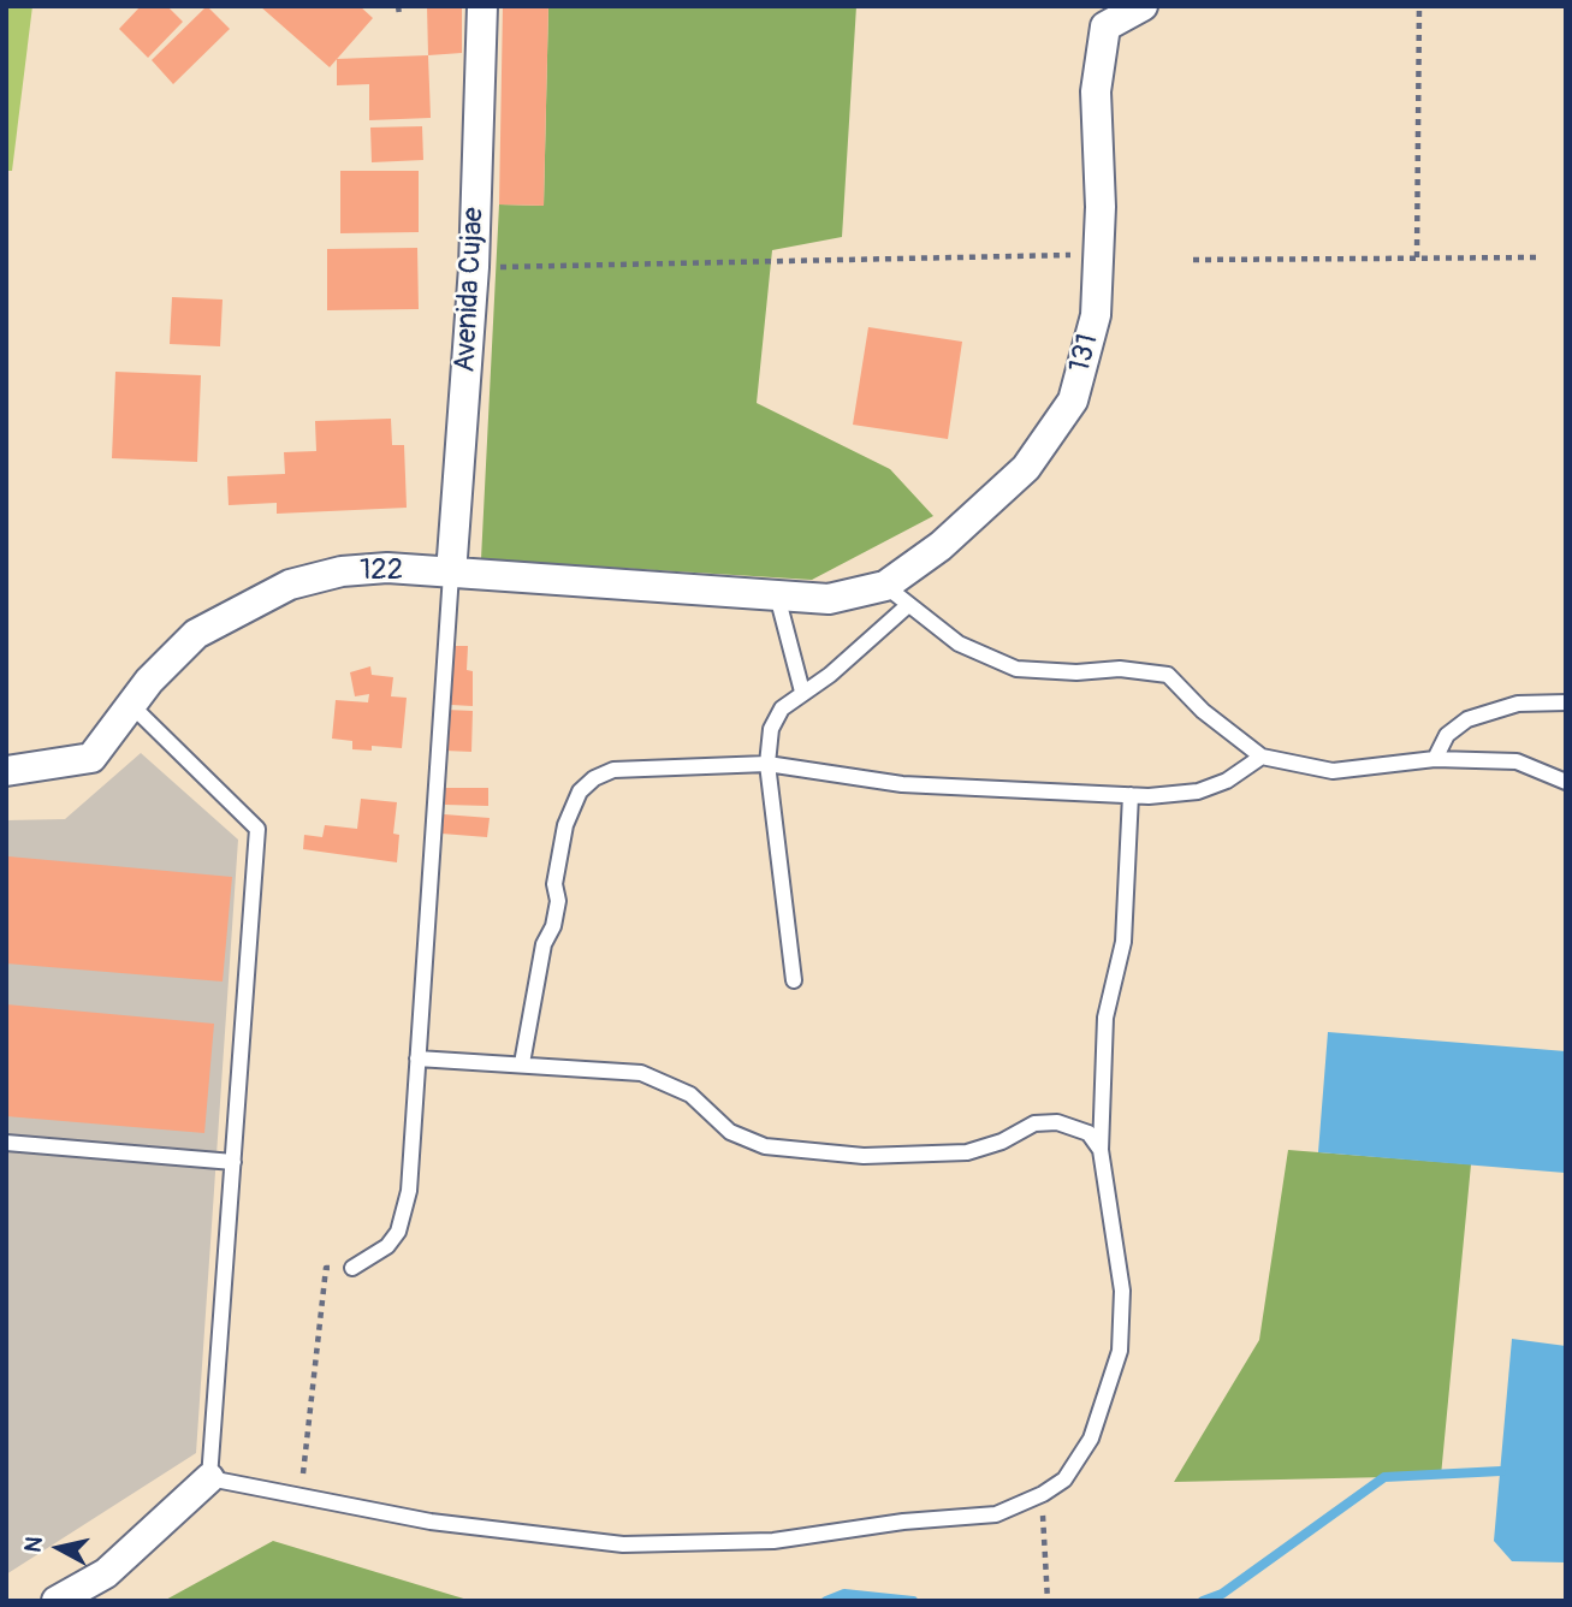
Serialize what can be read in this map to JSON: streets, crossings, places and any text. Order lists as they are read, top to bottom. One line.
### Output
{"streets":{"street":["Avenida Cujae","131","122"]},"crossings":[["Avenida Cujae","122"],["131","122"]],"north":"left"}
